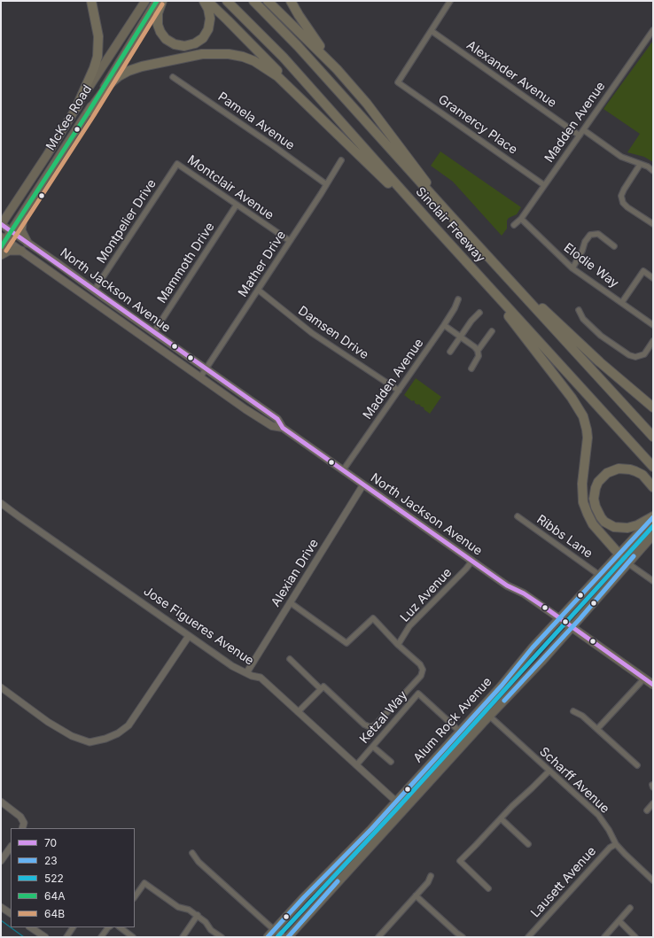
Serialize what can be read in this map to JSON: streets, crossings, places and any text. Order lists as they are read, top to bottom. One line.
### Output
{"streets":{"highway":["Sinclair Freeway"],"main road":["McKee Road","North Jackson Avenue","Alum Rock Avenue"],"street":["Alexander Avenue","Pamela Avenue","Madden Avenue","Gramercy Place","Montclair Avenue","Montpelier Drive","Mammoth Drive","Mather Drive","Elodie Way","Damsen Drive","Ribbs Lane","Alexian Drive","Luz Avenue","Jose Figueres Avenue","Ketzal Way","Scharff Avenue","Lausett Avenue"]},"crossings":[["Alexander Avenue","Madden Avenue"],["Alexander Avenue","Gramercy Place"],["McKee Road","North Jackson Avenue"],["Pamela Avenue","Mather Drive"],["Madden Avenue","Gramercy Place"],["Madden Avenue","Elodie Way"],["Madden Avenue","North Jackson Avenue"],["Madden Avenue","Damsen Drive"],["Montclair Avenue","Montpelier Drive"],["Montclair Avenue","Mammoth Drive"],["Montclair Avenue","Mather Drive"],["Montpelier Drive","North Jackson Avenue"],["Mammoth Drive","North Jackson Avenue"],["Mather Drive","North Jackson Avenue"],["Mather Drive","Damsen Drive"],["North Jackson Avenue","Alexian Drive"],["North Jackson Avenue","Luz Avenue"],["North Jackson Avenue","Alum Rock Avenue"],["Ribbs Lane","Alum Rock Avenue"],["Alexian Drive","Jose Figueres Avenue"],["Jose Figueres Avenue","Ketzal Way"],["Jose Figueres Avenue","Alum Rock Avenue"],["Ketzal Way","Alum Rock Avenue"],["Alum Rock Avenue","Scharff Avenue"],["Scharff Avenue","Lausett Avenue"]],"lines":["transit line 64A","transit line 64B","transit line 70","transit line 23","transit line 522"],"legend":["70","23","522","64A","64B"]}
